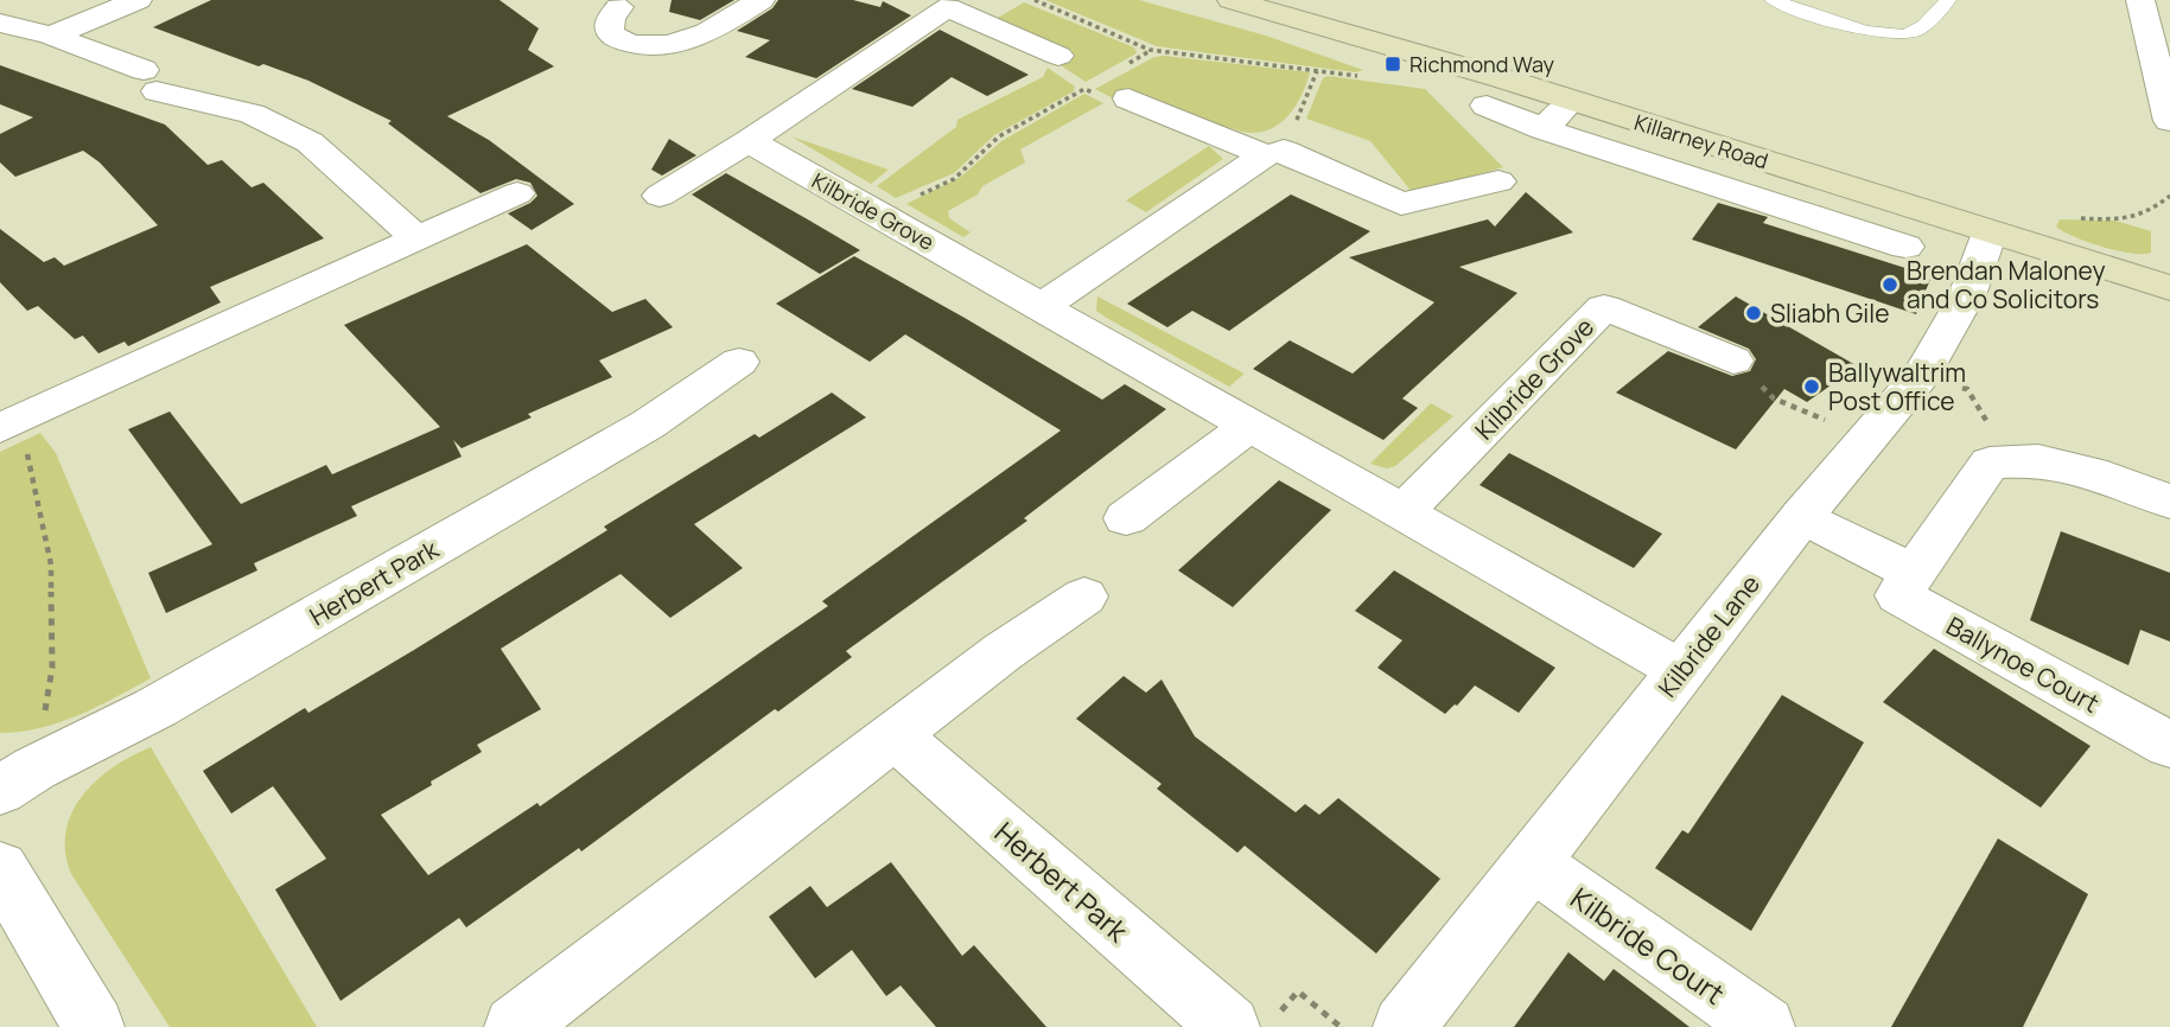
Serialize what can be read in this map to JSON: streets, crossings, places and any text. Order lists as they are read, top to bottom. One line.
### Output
{"streets":{"main road":["Killarney Road"],"street":["Kilbride Grove","Herbert Park","Kilbride Lane","Ballynoe Court","Kilbride Court"]},"crossings":[["Killarney Road","Kilbride Lane"],["Kilbride Grove","Kilbride Lane"],["Kilbride Lane","Kilbride Court"]],"places":{"transit":["Richmond Way"],"other":["Brendan Maloney and Co Solicitors","Sliabh Gile","Ballywaltrim Post Office"]}}
